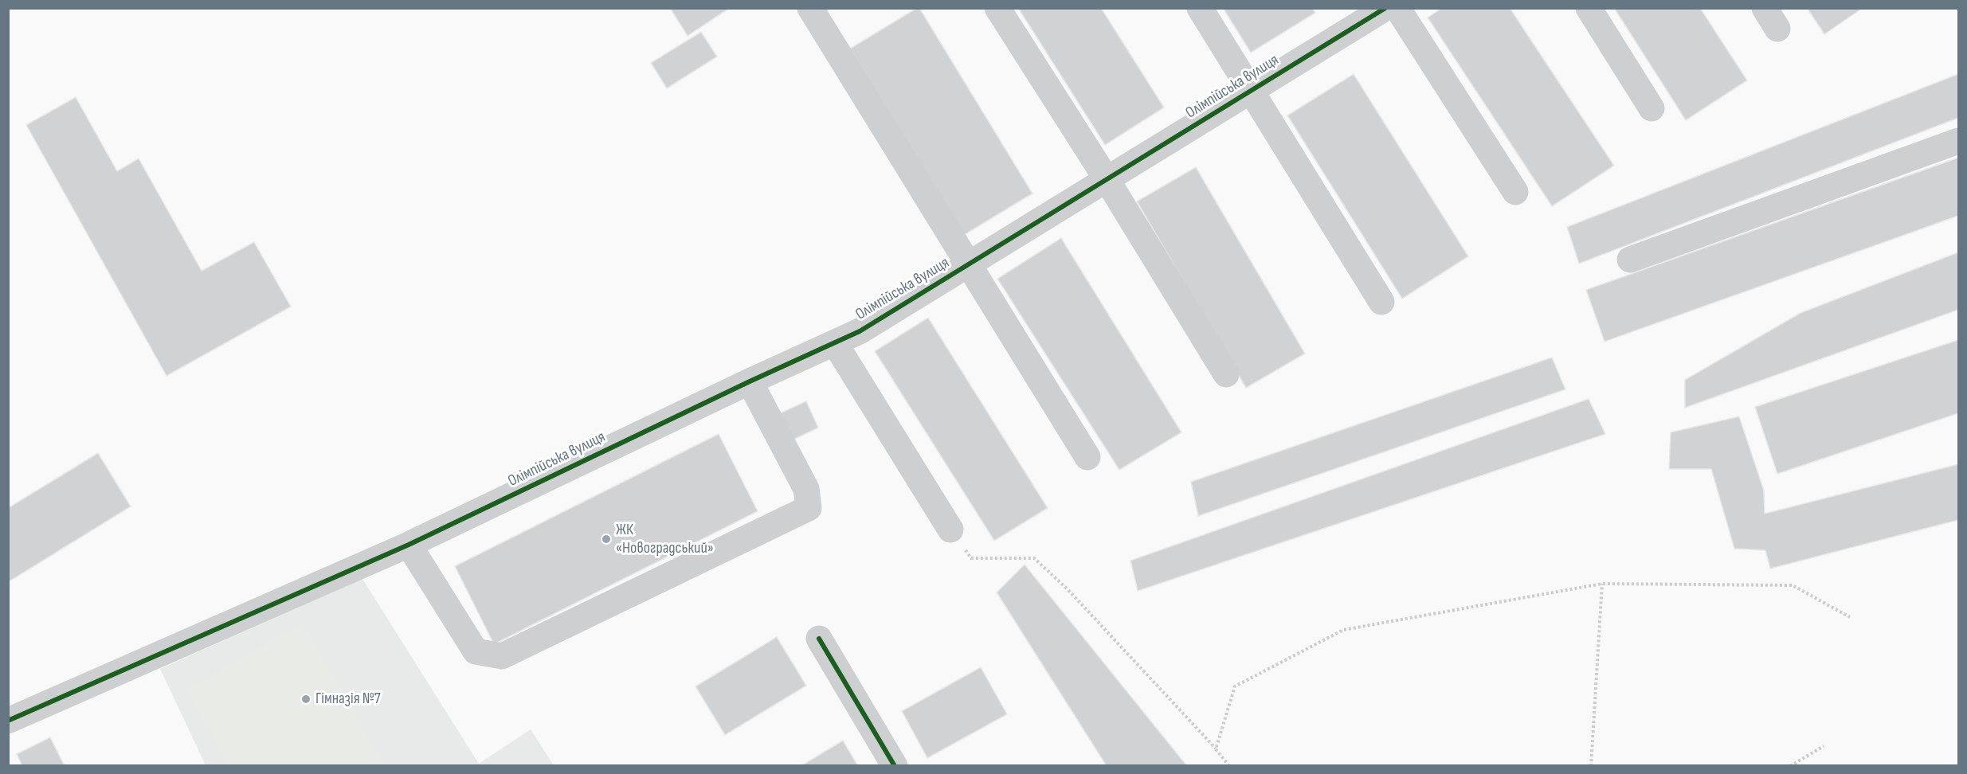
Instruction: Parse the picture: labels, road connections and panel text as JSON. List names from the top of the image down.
{
  "streets": {
    "street": ["Олімпійська вулиця"]
  },
  "places": ["ЖК «Новоградський»", "Гімназія №7"]
}
